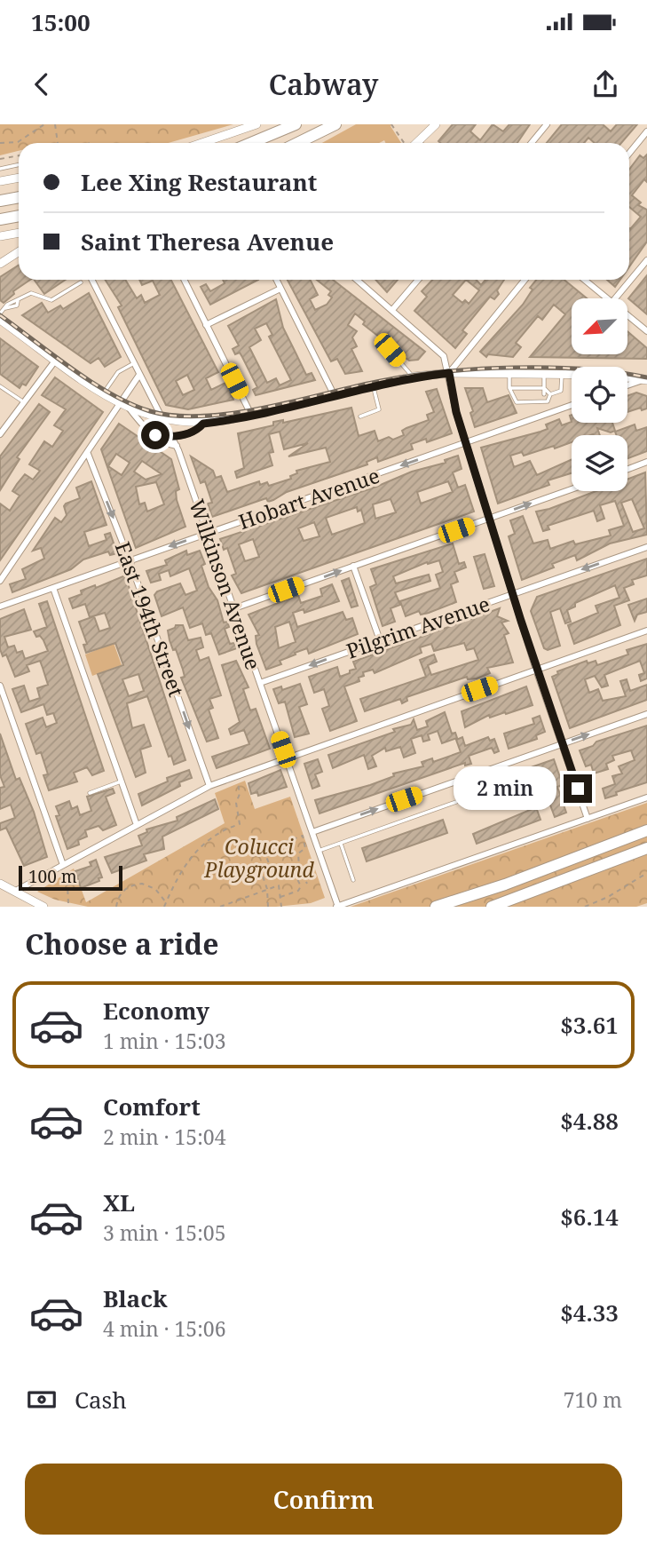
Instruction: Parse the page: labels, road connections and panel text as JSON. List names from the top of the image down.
{
  "streets": {
    "street": [
      "Hobart Avenue",
      "Wilkinson Avenue",
      "East 194th Street",
      "Pilgrim Avenue"
    ]
  },
  "crossings": [
    ["Hobart Avenue", "Wilkinson Avenue"],
    ["Hobart Avenue", "East 194th Street"],
    ["Wilkinson Avenue", "Pilgrim Avenue"]
  ],
  "one_way": ["Hobart Avenue", "East 194th Street", "Pilgrim Avenue"],
  "parks": ["Colucci Playground"],
  "scale_bar": "100 m",
  "north": "bottom left",
  "page": {
    "status": "15:00",
    "header": "Cabway",
    "banner": ["Lee Xing Restaurant", "Saint Theresa Avenue"],
    "bubble": "2 min",
    "scale": "100 m",
    "heading": "Choose a ride",
    "list": [
      {
        "name": "Economy",
        "note": "1 min · 15:03",
        "value": "$3.61"
      },
      {
        "name": "Comfort",
        "note": "2 min · 15:04",
        "value": "$4.88"
      },
      {
        "name": "XL",
        "note": "3 min · 15:05",
        "value": "$6.14"
      },
      {
        "name": "Black",
        "note": "4 min · 15:06",
        "value": "$4.33"
      }
    ],
    "pay": ["Cash", "710 m"],
    "buttons": "Confirm"
  }
}
